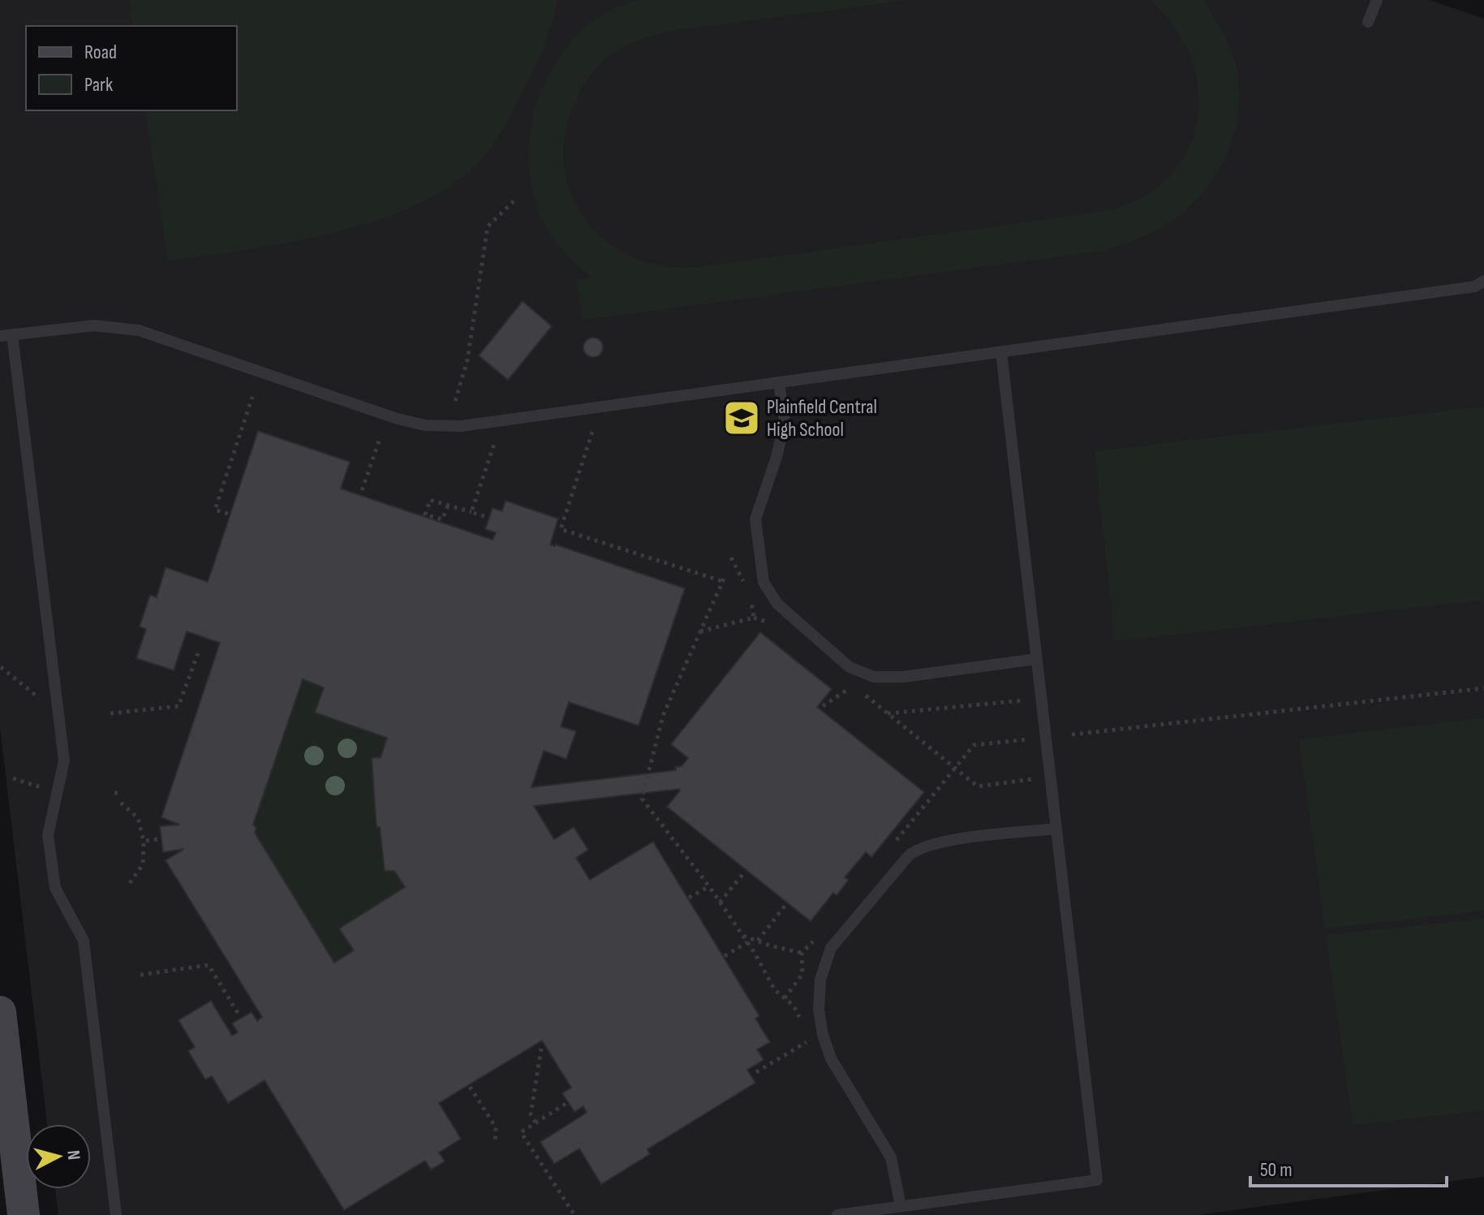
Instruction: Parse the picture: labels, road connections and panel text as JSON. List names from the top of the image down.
{
  "places": {
    "school or university": ["Plainfield Central High School"]
  },
  "legend": ["Road", "Park"],
  "scale_bar": "50 m",
  "north": "right"
}
